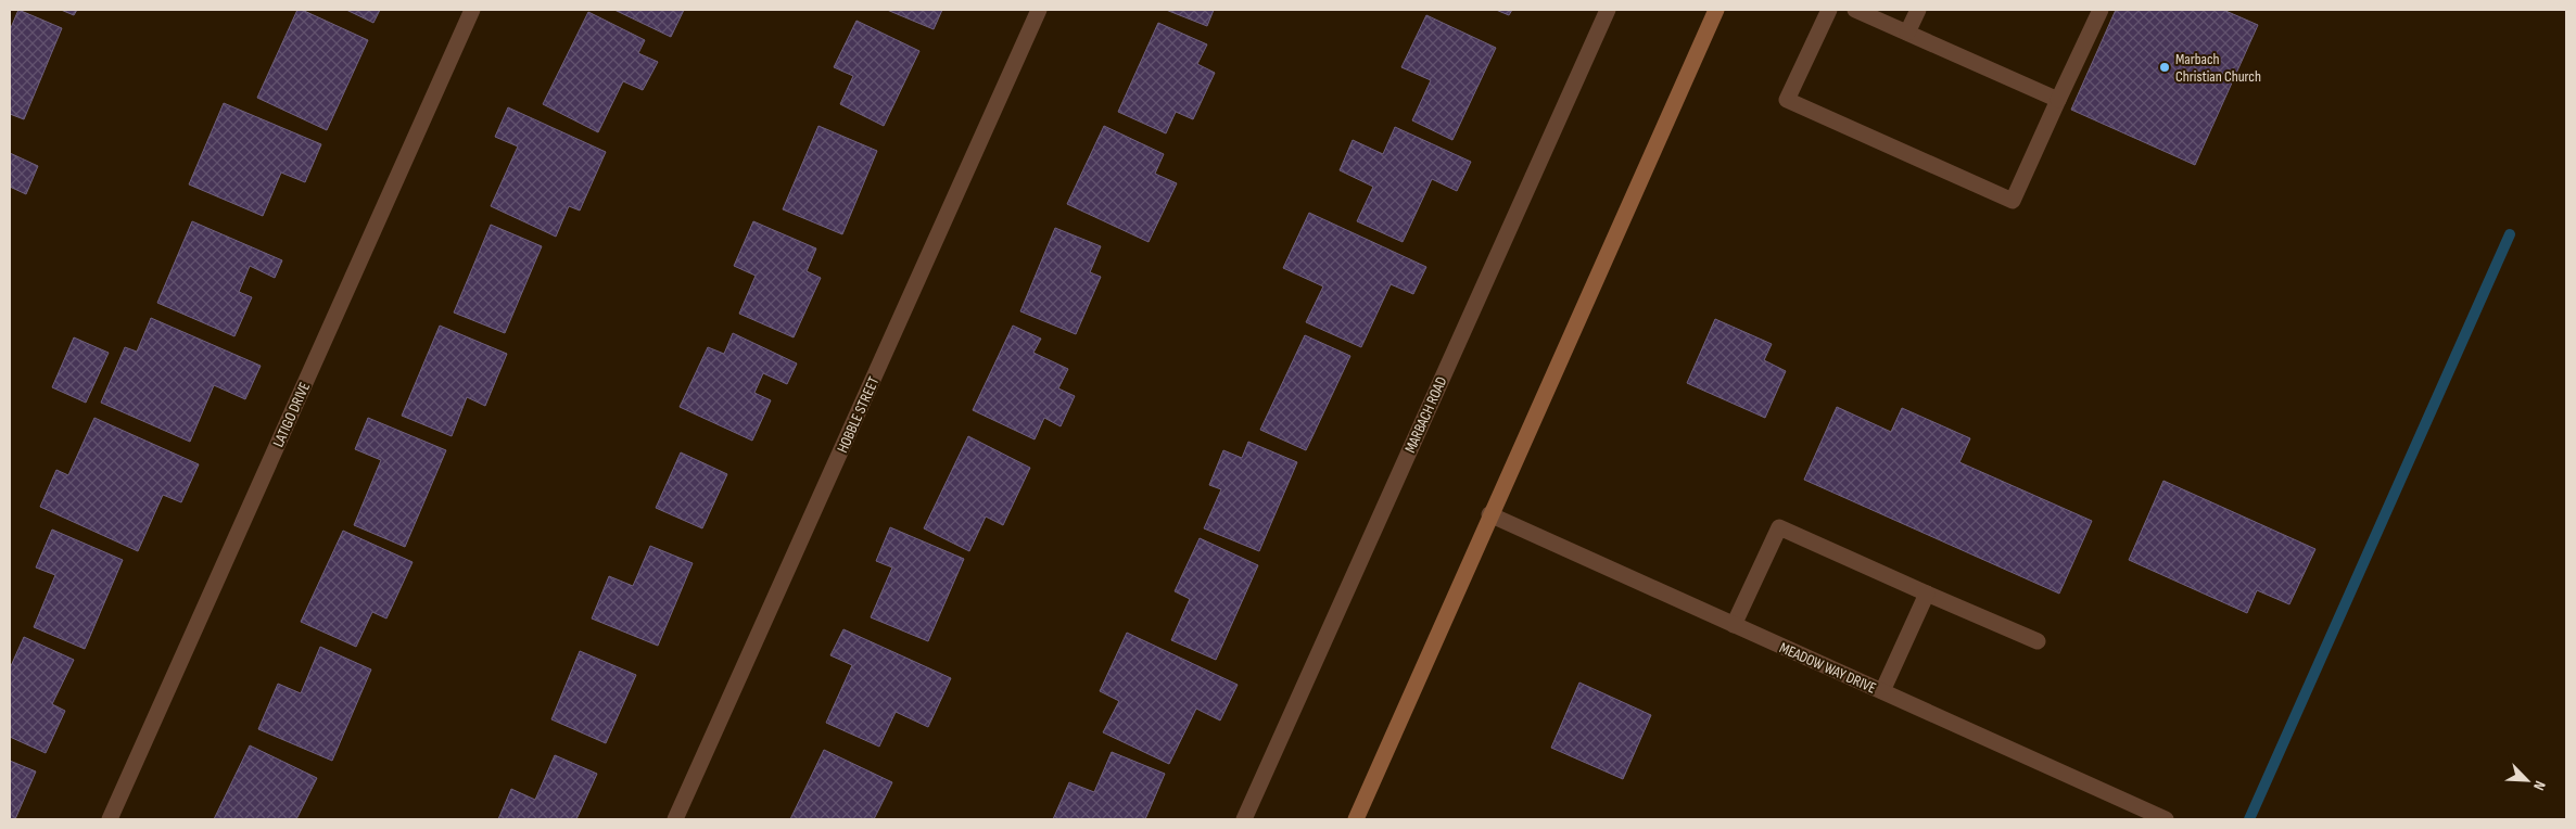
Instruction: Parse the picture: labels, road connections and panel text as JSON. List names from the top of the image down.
{
  "streets": {
    "street": [
      "LATIGO DRIVE",
      "HOBBLE STREET",
      "MARBACH ROAD",
      "MEADOW WAY DRIVE"
    ]
  },
  "places": ["Marbach Christian Church"],
  "north": "bottom right"
}
